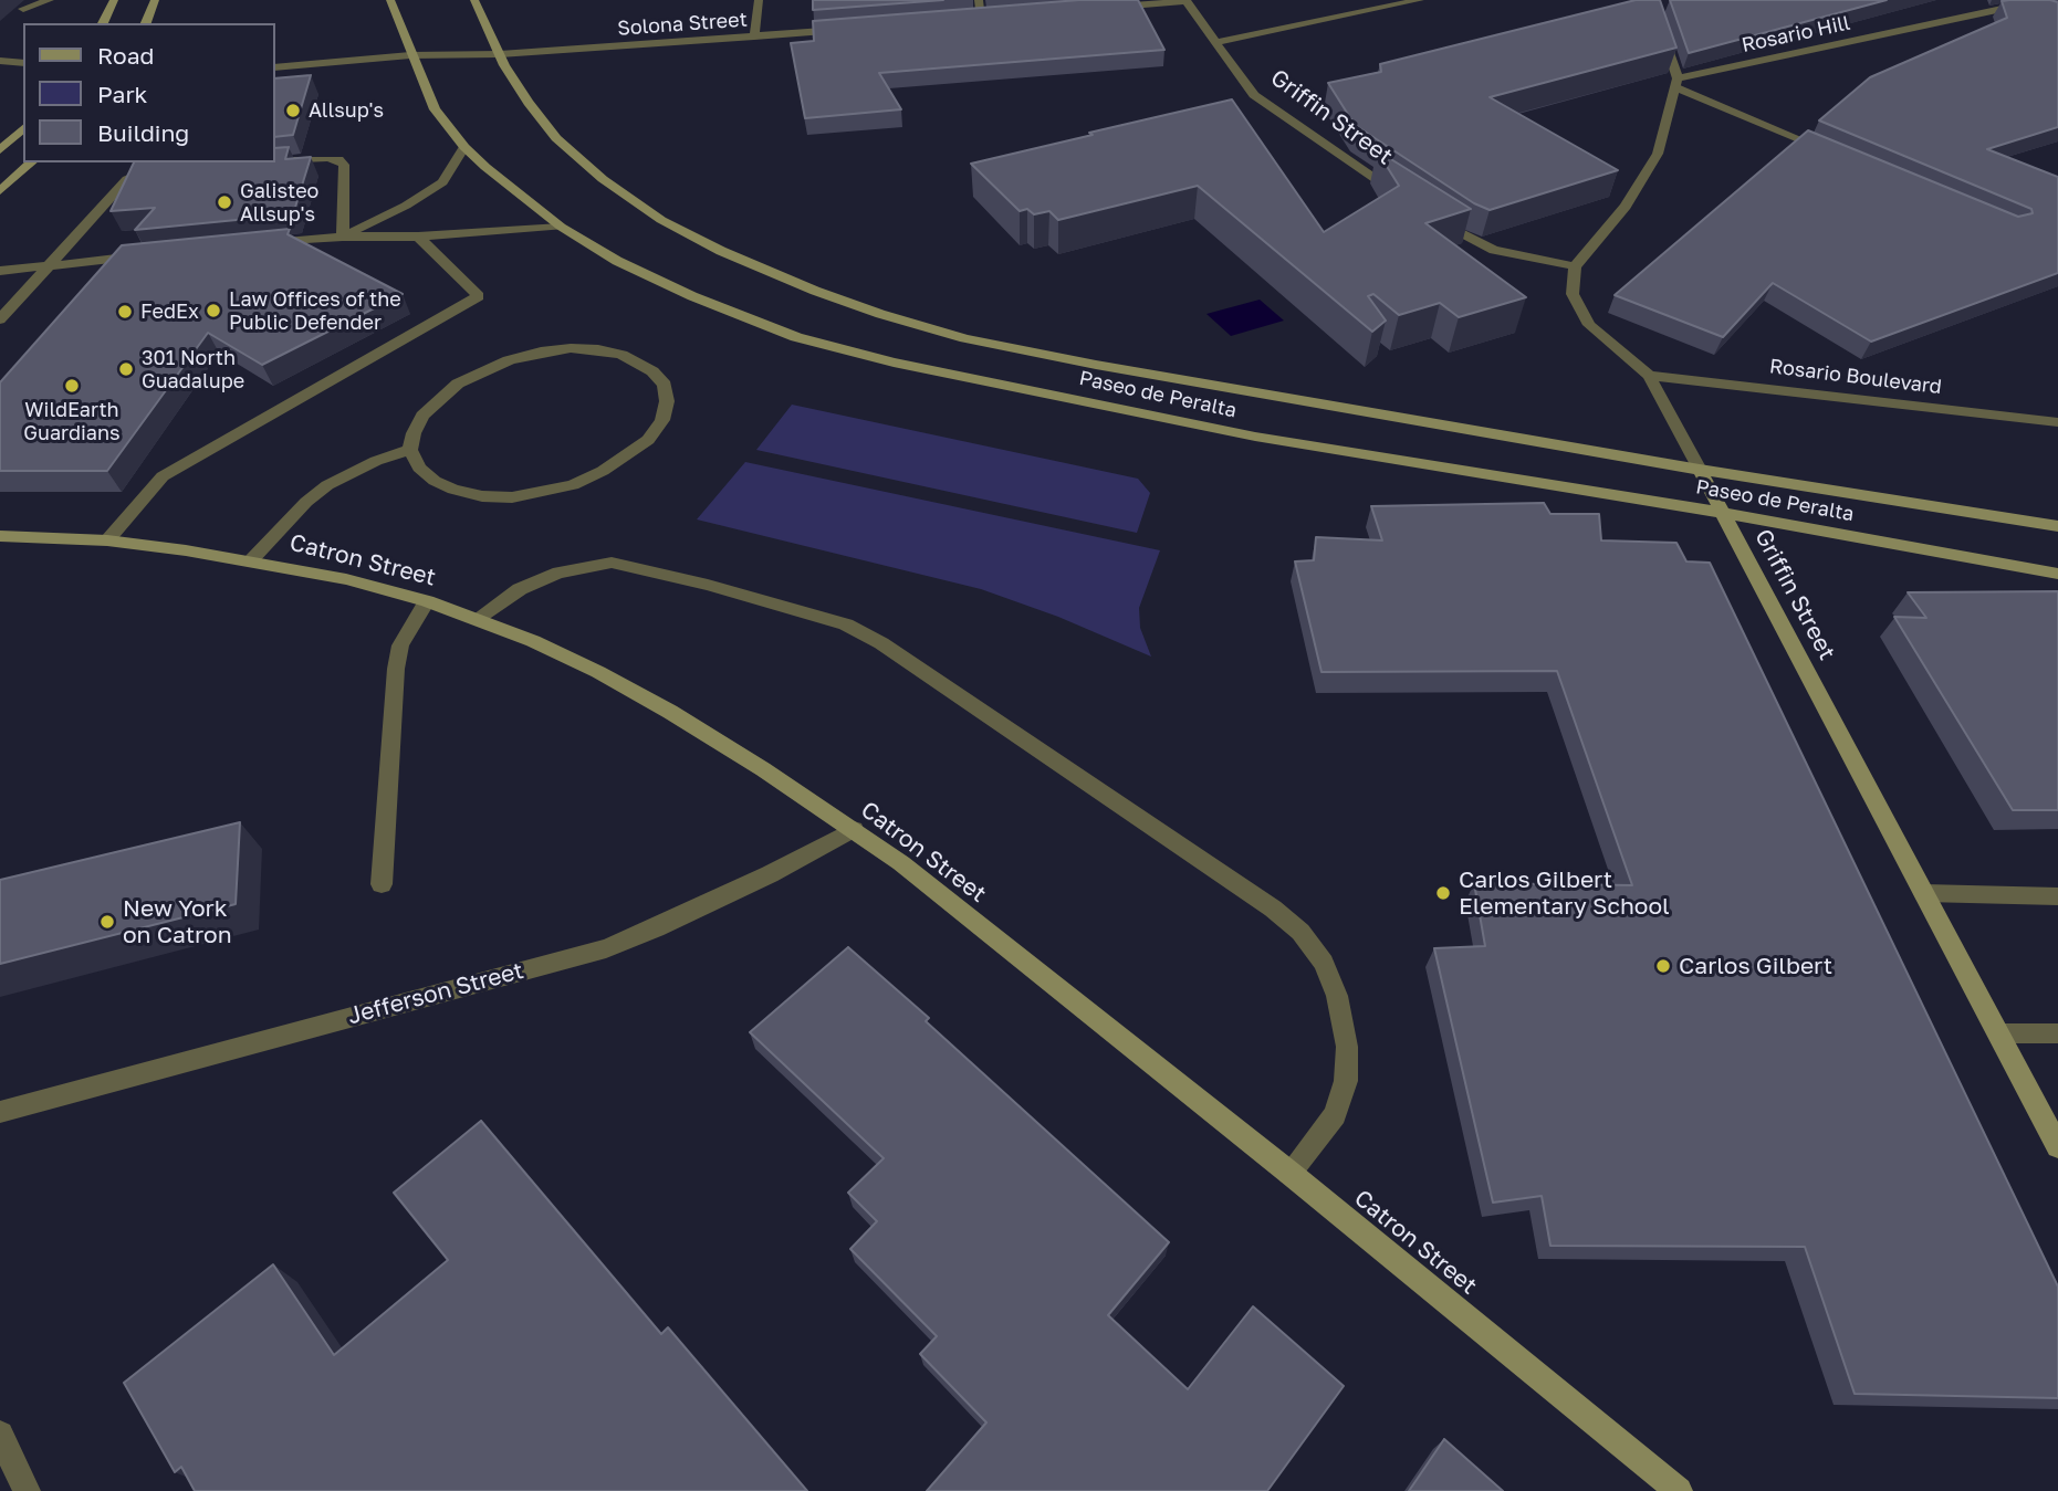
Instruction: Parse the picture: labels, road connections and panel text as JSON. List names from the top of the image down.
{
  "streets": {
    "main road": ["Griffin Street", "Paseo de Peralta", "Catron Street"],
    "street": [
      "Solona Street",
      "Rosario Hill",
      "Rosario Boulevard",
      "Jefferson Street"
    ]
  },
  "crossings": [
    ["Solona Street", "Paseo de Peralta"],
    ["Griffin Street", "Rosario Boulevard"],
    ["Griffin Street", "Paseo de Peralta"],
    ["Catron Street", "Jefferson Street"]
  ],
  "places": [
    "Allsup's",
    "Galisteo Allsup's",
    "Law Offices of the Public Defender",
    "FedEx",
    "301 North Guadalupe",
    "WildEarth Guardians",
    "Carlos Gilbert Elementary School",
    "New York on Catron",
    "Carlos Gilbert"
  ],
  "legend": ["Road", "Park", "Building"]
}
